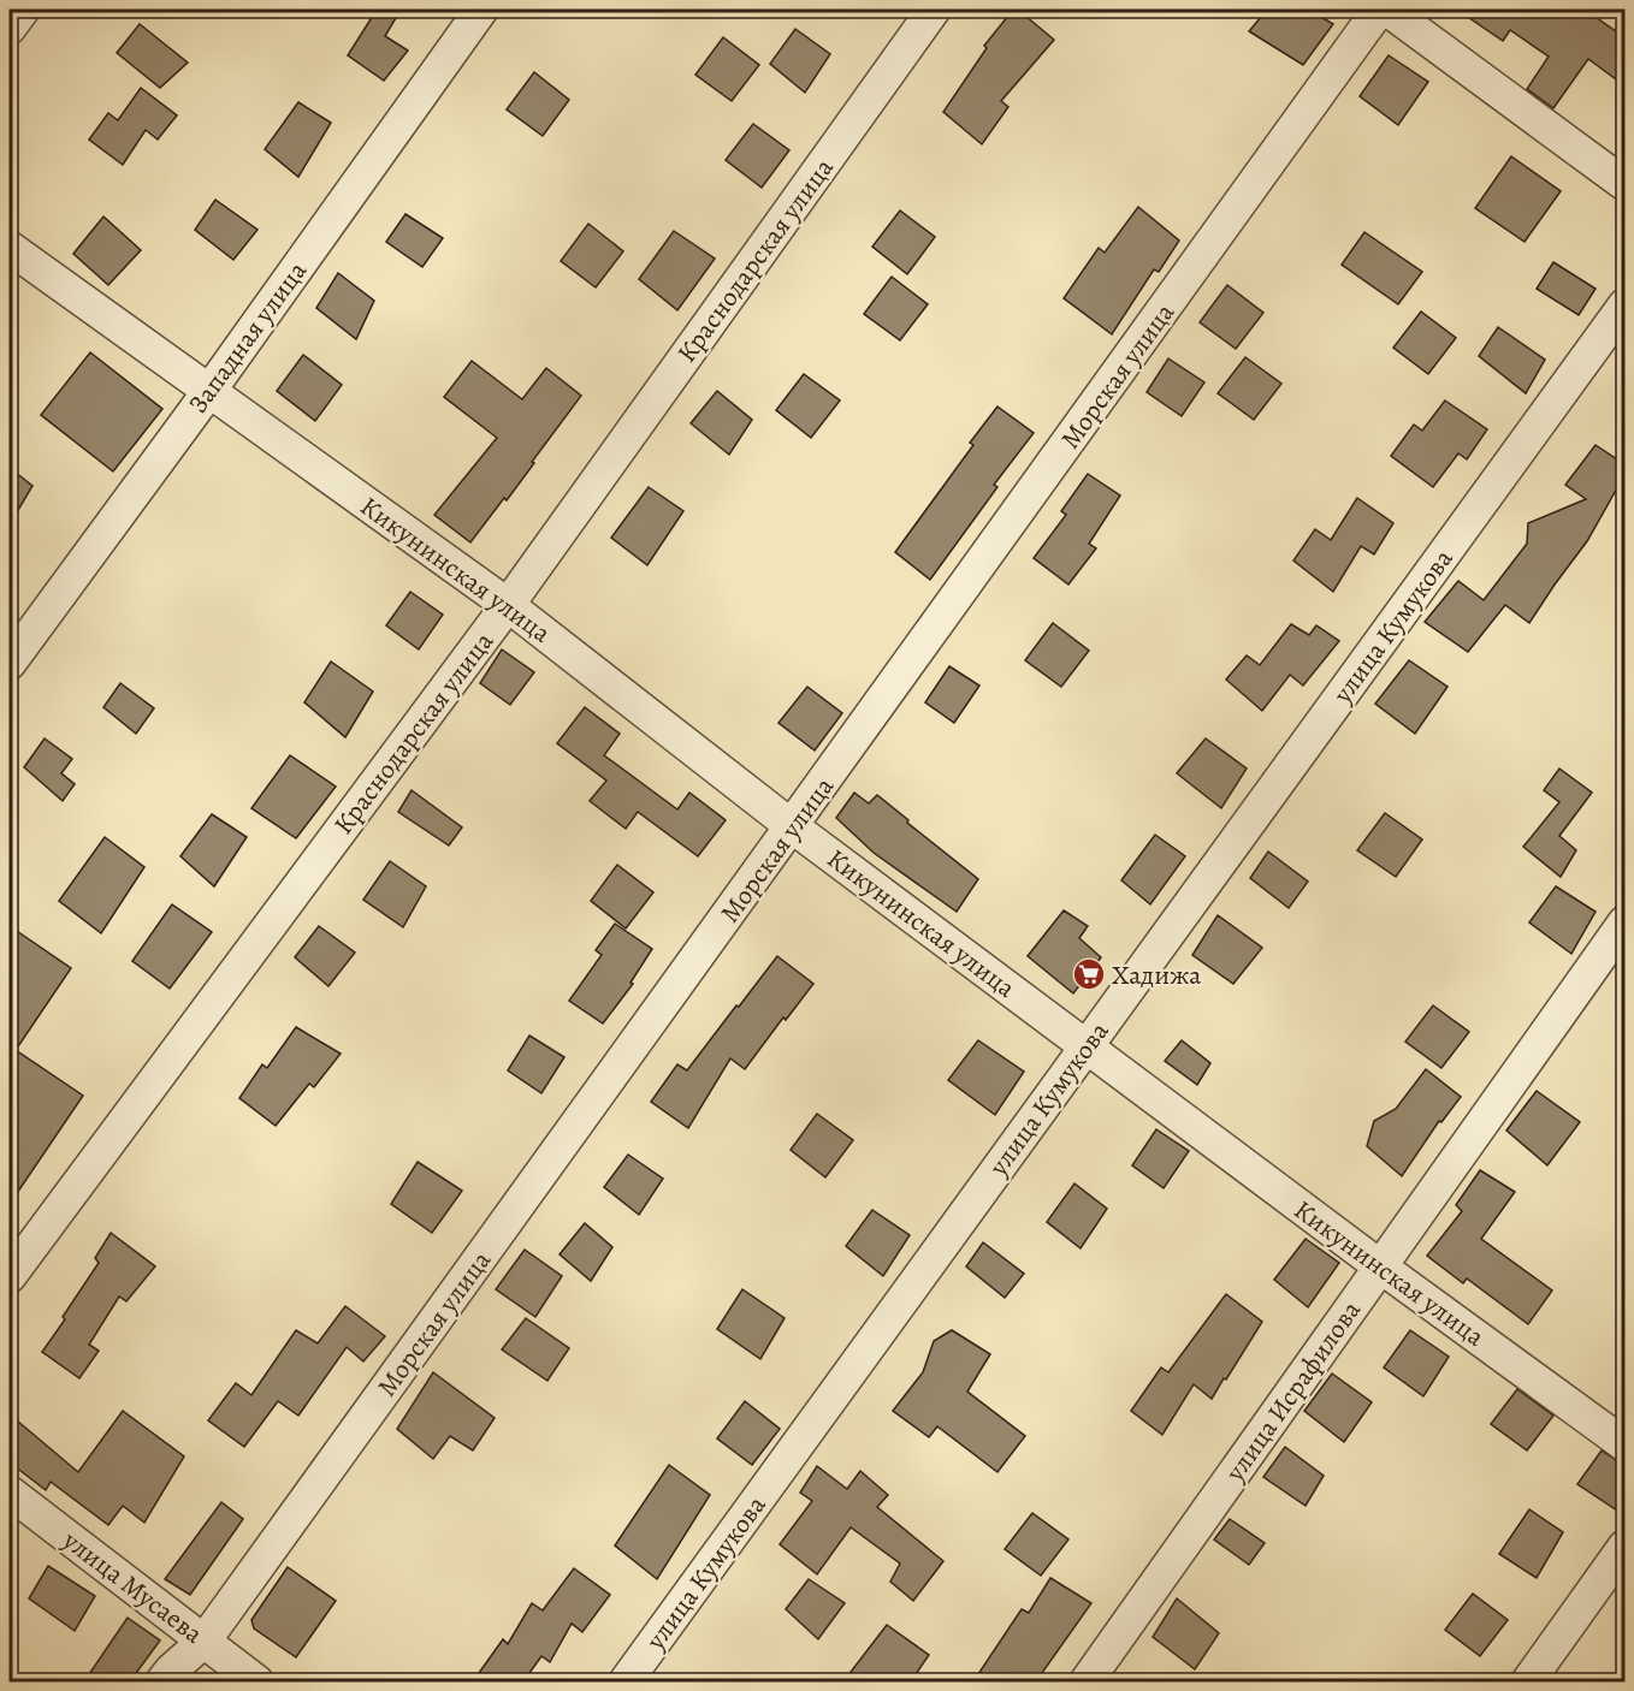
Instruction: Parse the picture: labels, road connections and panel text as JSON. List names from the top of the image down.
{
  "streets": {
    "street": [
      "Краснодарская улица",
      "Западная улица",
      "Морская улица",
      "Кикунинская улица",
      "улица Кумукова",
      "улица Исрафилова",
      "улица Мусаева"
    ]
  },
  "crossings": [
    ["Краснодарская улица", "Кикунинская улица"],
    ["Западная улица", "Кикунинская улица"],
    ["Морская улица", "Кикунинская улица"],
    ["Морская улица", "улица Мусаева"],
    ["Кикунинская улица", "улица Кумукова"],
    ["Кикунинская улица", "улица Исрафилова"]
  ],
  "places": {
    "supermarket": ["Хадижа"]
  }
}
